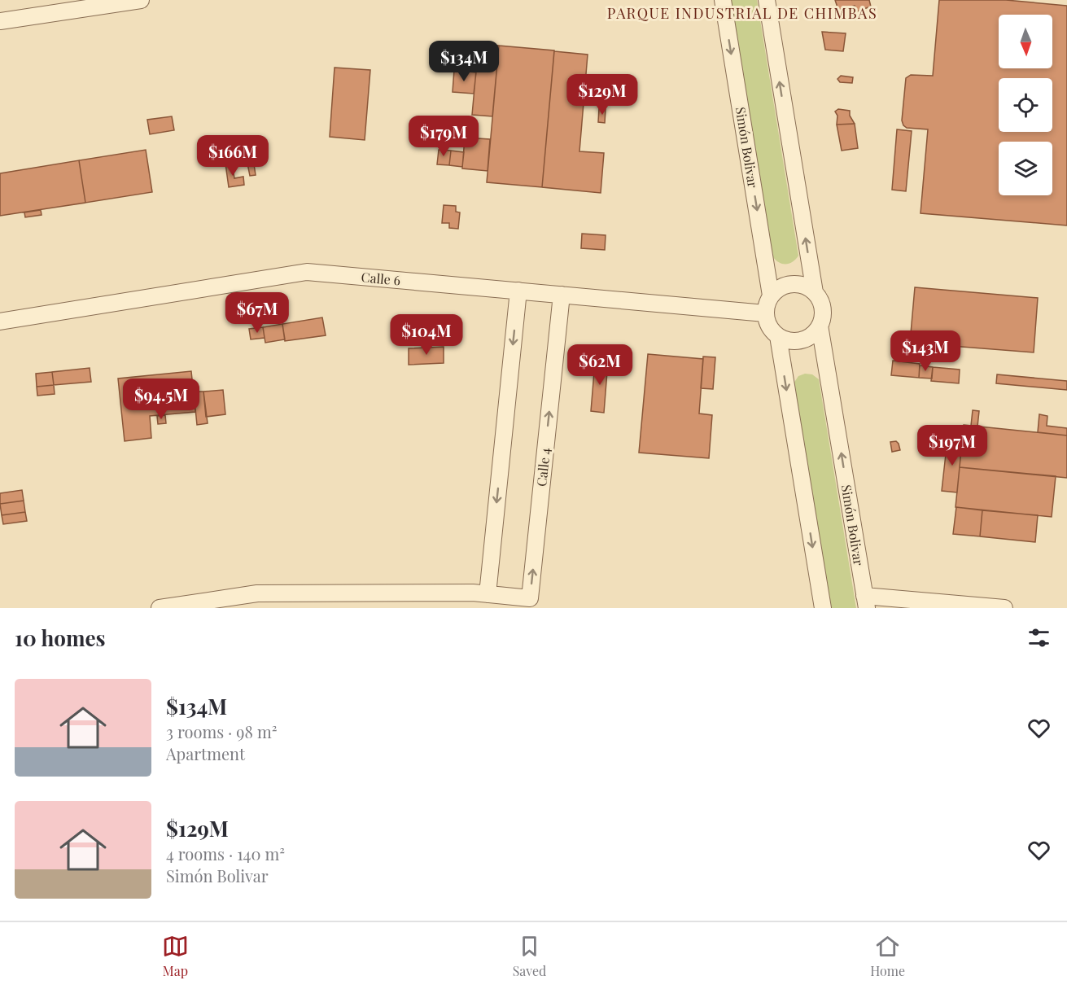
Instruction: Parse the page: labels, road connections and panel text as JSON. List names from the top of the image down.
{
  "streets": {
    "street": ["Simón Bolivar", "Calle 6", "Calle 4"]
  },
  "crossings": [
    ["Simón Bolivar", "Calle 6"],
    ["Calle 6", "Calle 4"]
  ],
  "districts": ["PARQUE INDUSTRIAL DE CHIMBAS"],
  "north": "bottom",
  "page": {
    "price": [
      "$134M",
      "$129M",
      "$179M",
      "$166M",
      "$67M",
      "$104M",
      "$143M",
      "$62M",
      "$94.5M",
      "$197M"
    ],
    "heading": "10 homes",
    "list": [
      {
        "name": "$134M",
        "note": "3 rooms · 98 m² · Apartment"
      },
      {
        "name": "$129M",
        "note": "4 rooms · 140 m² · Simón Bolivar"
      }
    ],
    "tabs": ["Map", "Saved", "Home"]
  }
}
